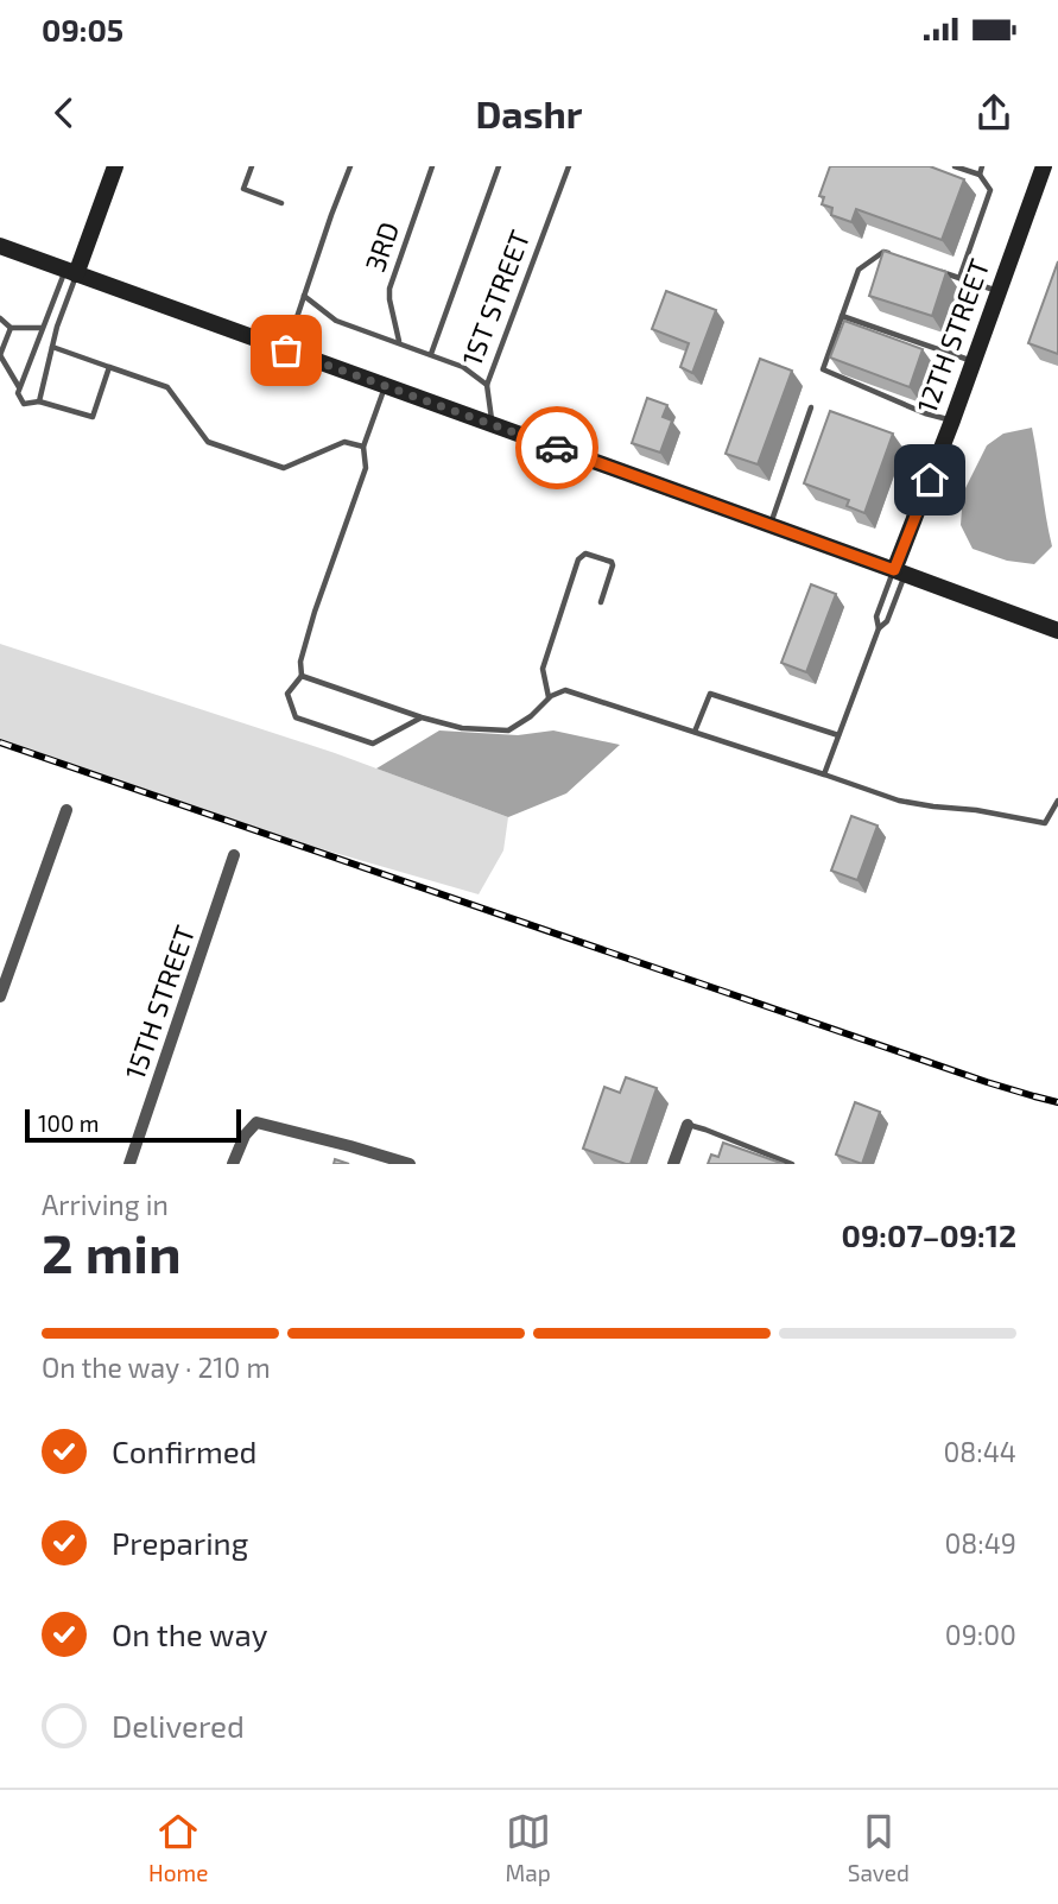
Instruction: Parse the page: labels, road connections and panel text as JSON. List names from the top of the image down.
{
  "streets": {
    "street": ["12TH STREET", "15TH STREET"],
    "lane": ["3RD", "1ST STREET"]
  },
  "crossings": [
    ["3RD", "1ST STREET"]
  ],
  "scale_bar": "100 m",
  "page": {
    "status": "09:05",
    "header": "Dashr",
    "scale": "100 m",
    "heading": ["2 min", "Arriving in", "09:07–09:12"],
    "bar": "On the way · 210 m",
    "list": [
      ["Confirmed", "08:44"],
      ["Preparing", "08:49"],
      ["On the way", "09:00"],
      "Delivered"
    ],
    "tabs": ["Home", "Map", "Saved"]
  }
}
